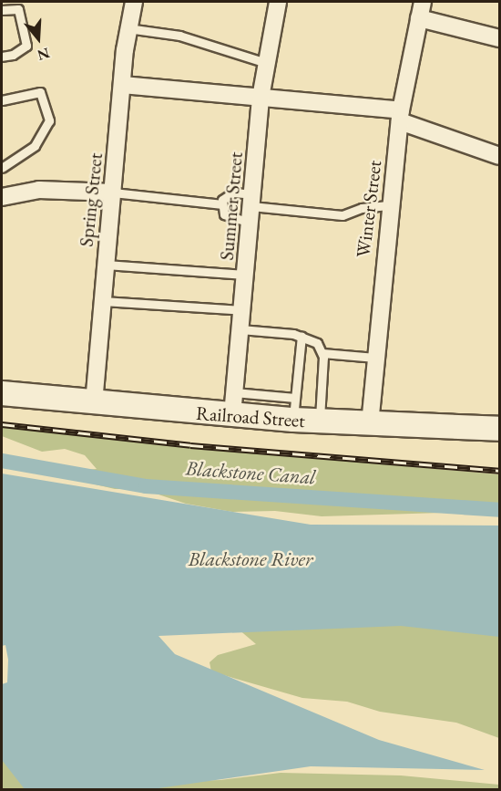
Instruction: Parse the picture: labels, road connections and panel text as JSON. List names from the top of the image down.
{
  "streets": {
    "street": [
      "Spring Street",
      "Summer Street",
      "Winter Street",
      "Railroad Street"
    ]
  },
  "crossings": [
    ["Spring Street", "Railroad Street"],
    ["Summer Street", "Railroad Street"],
    ["Winter Street", "Railroad Street"]
  ],
  "water": ["Blackstone Canal", "Blackstone River"],
  "north": "bottom"
}
